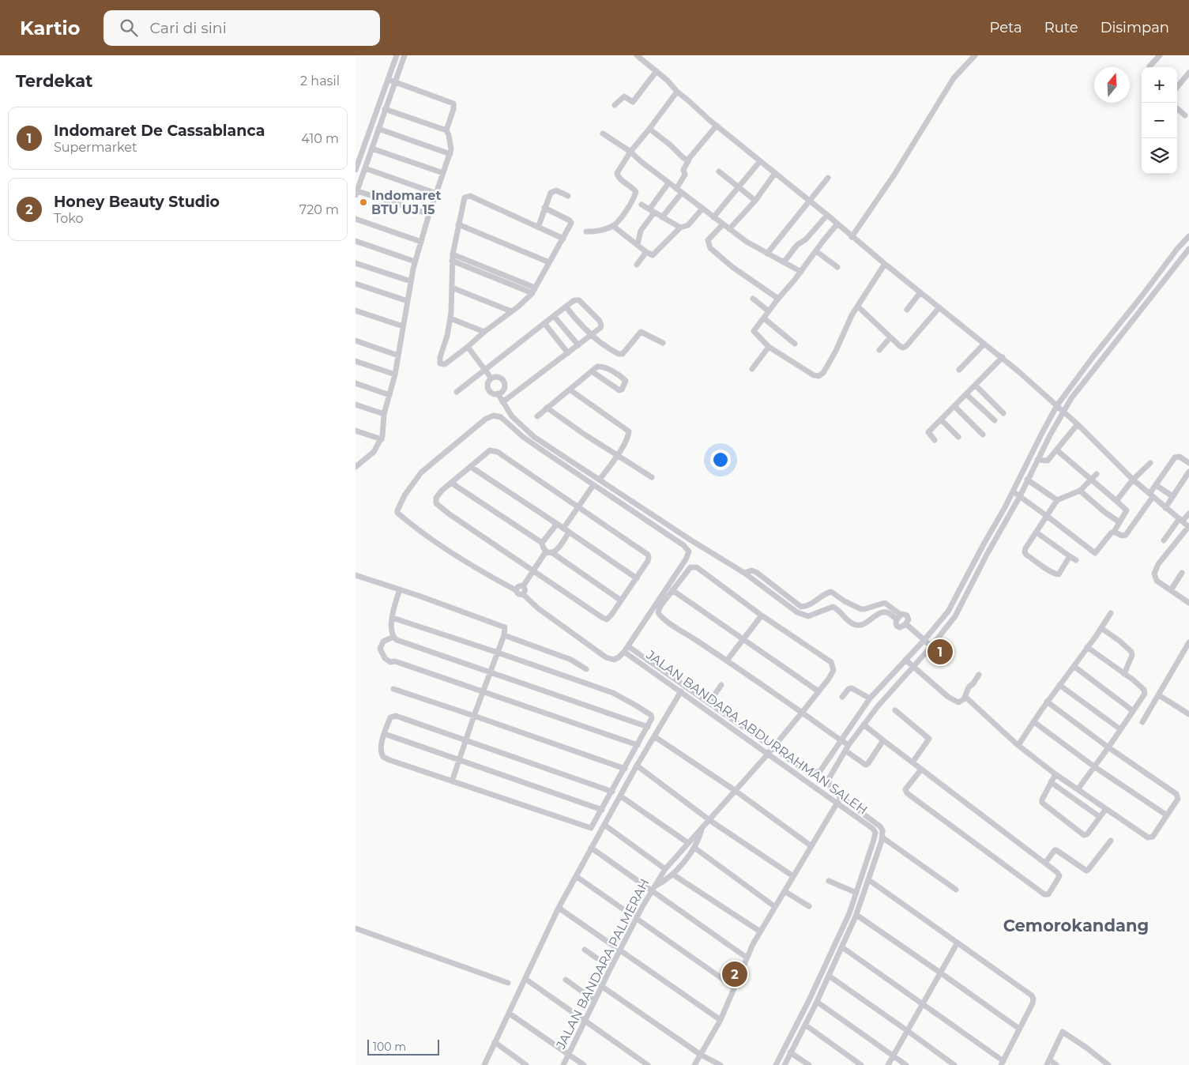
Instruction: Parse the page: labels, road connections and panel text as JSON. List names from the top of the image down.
{
  "streets": {
    "street": ["JALAN BANDARA ABDURRAHMAN SALEH", "JALAN BANDARA PALMERAH"]
  },
  "crossings": [
    ["JALAN BANDARA ABDURRAHMAN SALEH", "JALAN BANDARA PALMERAH"]
  ],
  "districts": ["Cemorokandang"],
  "places": ["Indomaret BTU UJ 15"],
  "scale_bar": "100 m",
  "north": "top",
  "page": {
    "header": "Kartio",
    "search": "Cari di sini",
    "nav": ["Peta", "Rute", "Disimpan"],
    "heading": ["Terdekat", "2 hasil"],
    "map_buttons": ["+", "−"],
    "list": [
      {
        "mark": "1",
        "name": "Indomaret De Cassablanca",
        "note": "Supermarket",
        "value": "410 m"
      },
      {
        "mark": "2",
        "name": "Honey Beauty Studio",
        "note": "Toko",
        "value": "720 m"
      }
    ],
    "pins": ["1", "2"],
    "scale": "100 m"
  }
}
